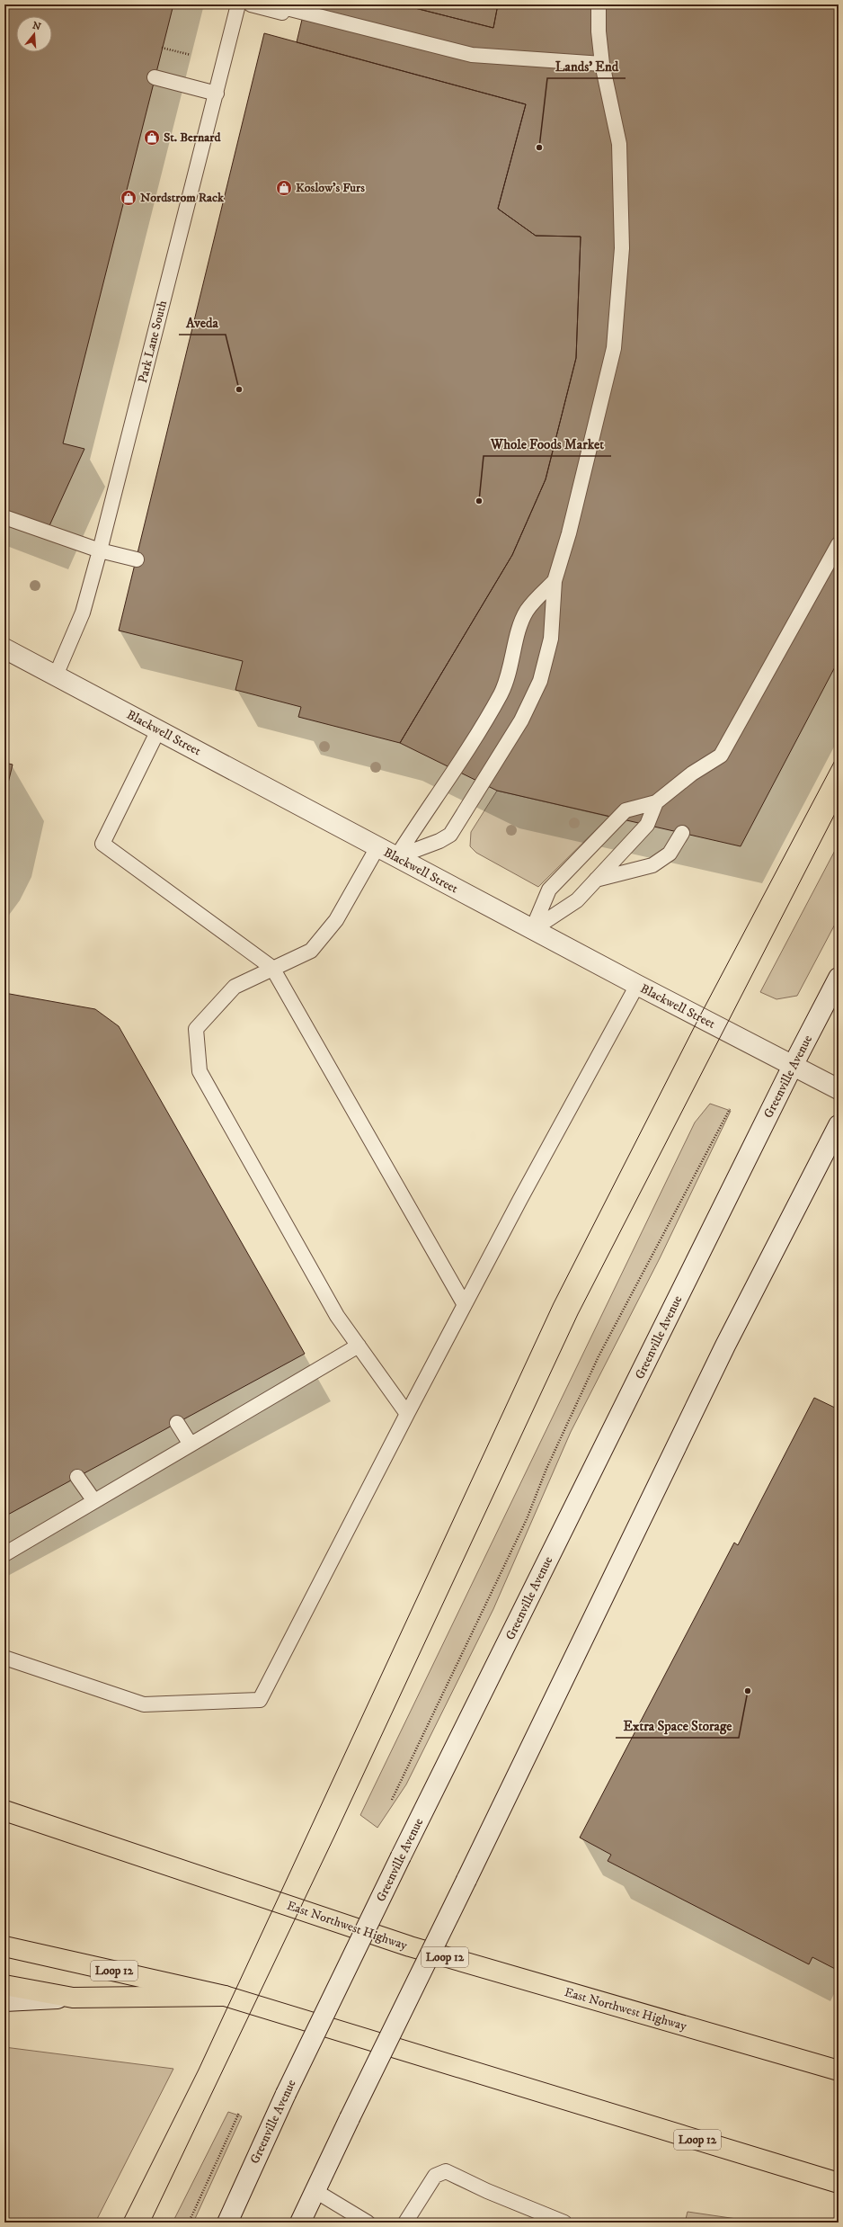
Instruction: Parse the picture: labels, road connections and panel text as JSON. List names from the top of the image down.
{
  "streets": {
    "main road": [
      "Blackwell Street",
      "Greenville Avenue",
      "East Northwest Highway",
      "Loop 12"
    ],
    "lane": ["Park Lane South"]
  },
  "crossings": [
    ["Park Lane South", "Blackwell Street"],
    ["Blackwell Street", "Greenville Avenue"]
  ],
  "places": {
    "shop": ["St. Bernard", "Koslow's Furs", "Nordstrom Rack"],
    "other": [
      "Lands' End",
      "Aveda",
      "Whole Foods Market",
      "Extra Space Storage"
    ]
  },
  "north": "top"
}
